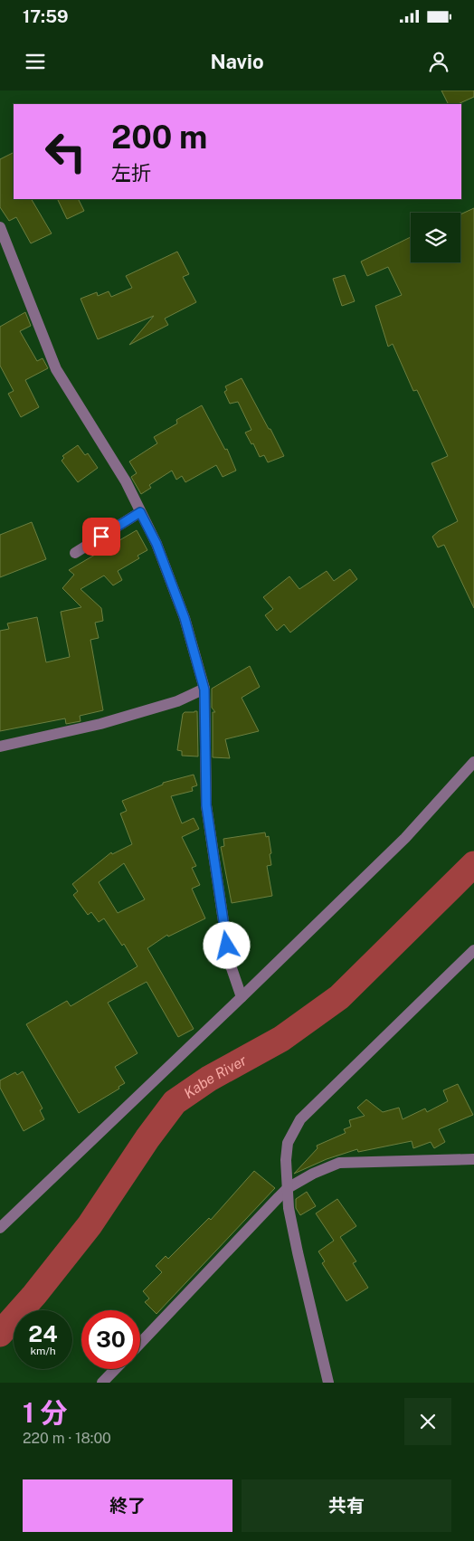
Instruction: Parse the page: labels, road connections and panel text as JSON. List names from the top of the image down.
{
  "water": ["Kabe River"],
  "page": {
    "status": "17:59",
    "header": "Navio",
    "turn": ["200 m", "左折"],
    "speed": "24 km/h",
    "limit": "30",
    "heading": ["1 分", "220 m · 18:00"],
    "buttons": ["終了", "共有"]
  }
}
